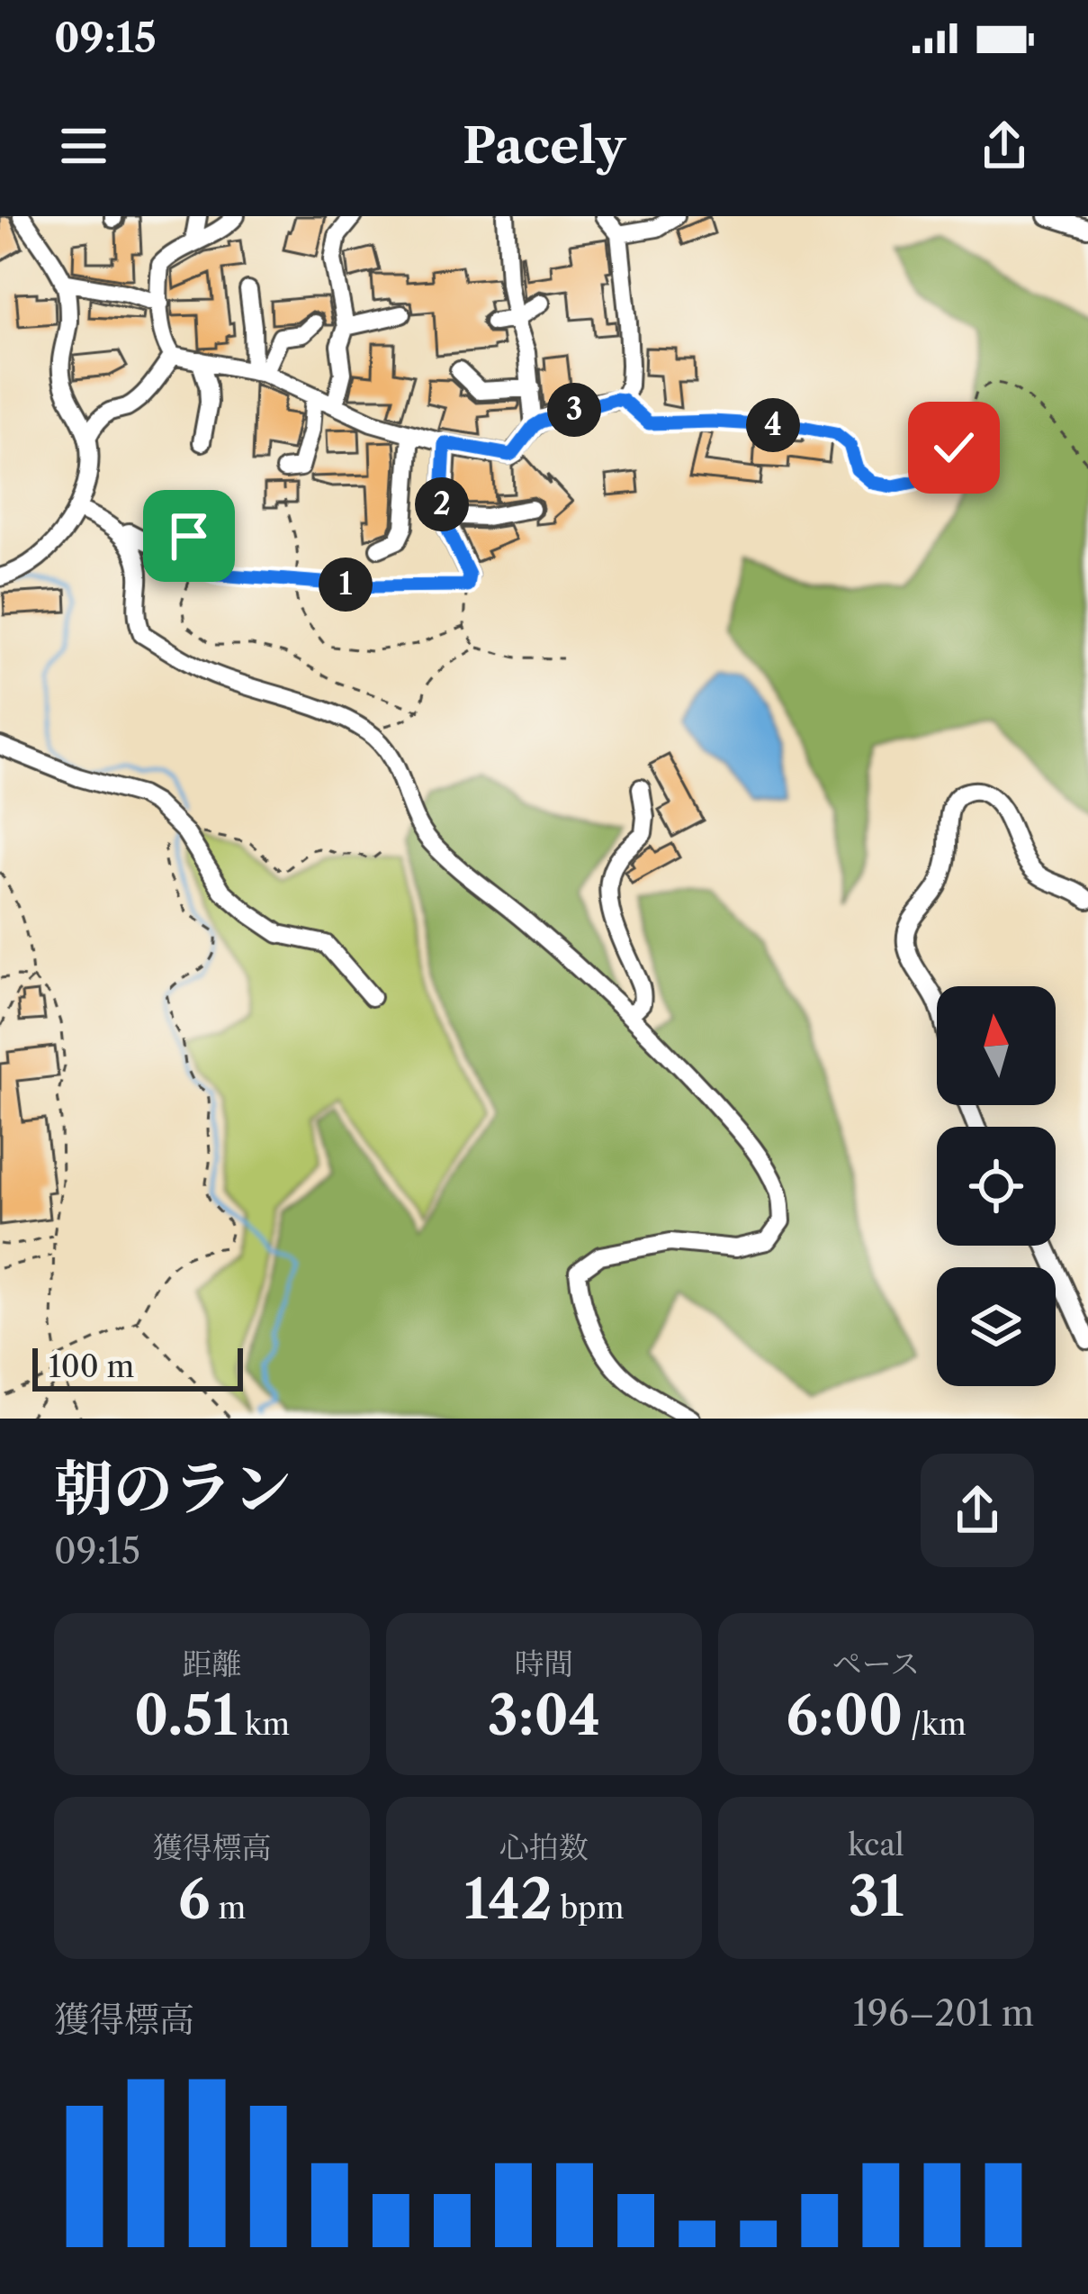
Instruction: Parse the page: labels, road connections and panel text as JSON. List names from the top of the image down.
{
  "scale_bar": "100 m",
  "north": "top",
  "page": {
    "status": "09:15",
    "header": "Pacely",
    "pins": [
      "3",
      "4",
      "2",
      "1"
    ],
    "scale": "100 m",
    "heading": ["朝のラン", "09:15"],
    "stats": [
      ["距離", "0.51 km"],
      ["時間", "3:04"],
      ["ペース", "6:00 /km"],
      ["獲得標高", "6 m"],
      ["心拍数", "142 bpm"],
      ["kcal", "31"]
    ],
    "chart": ["獲得標高", "196–201 m"]
  }
}
